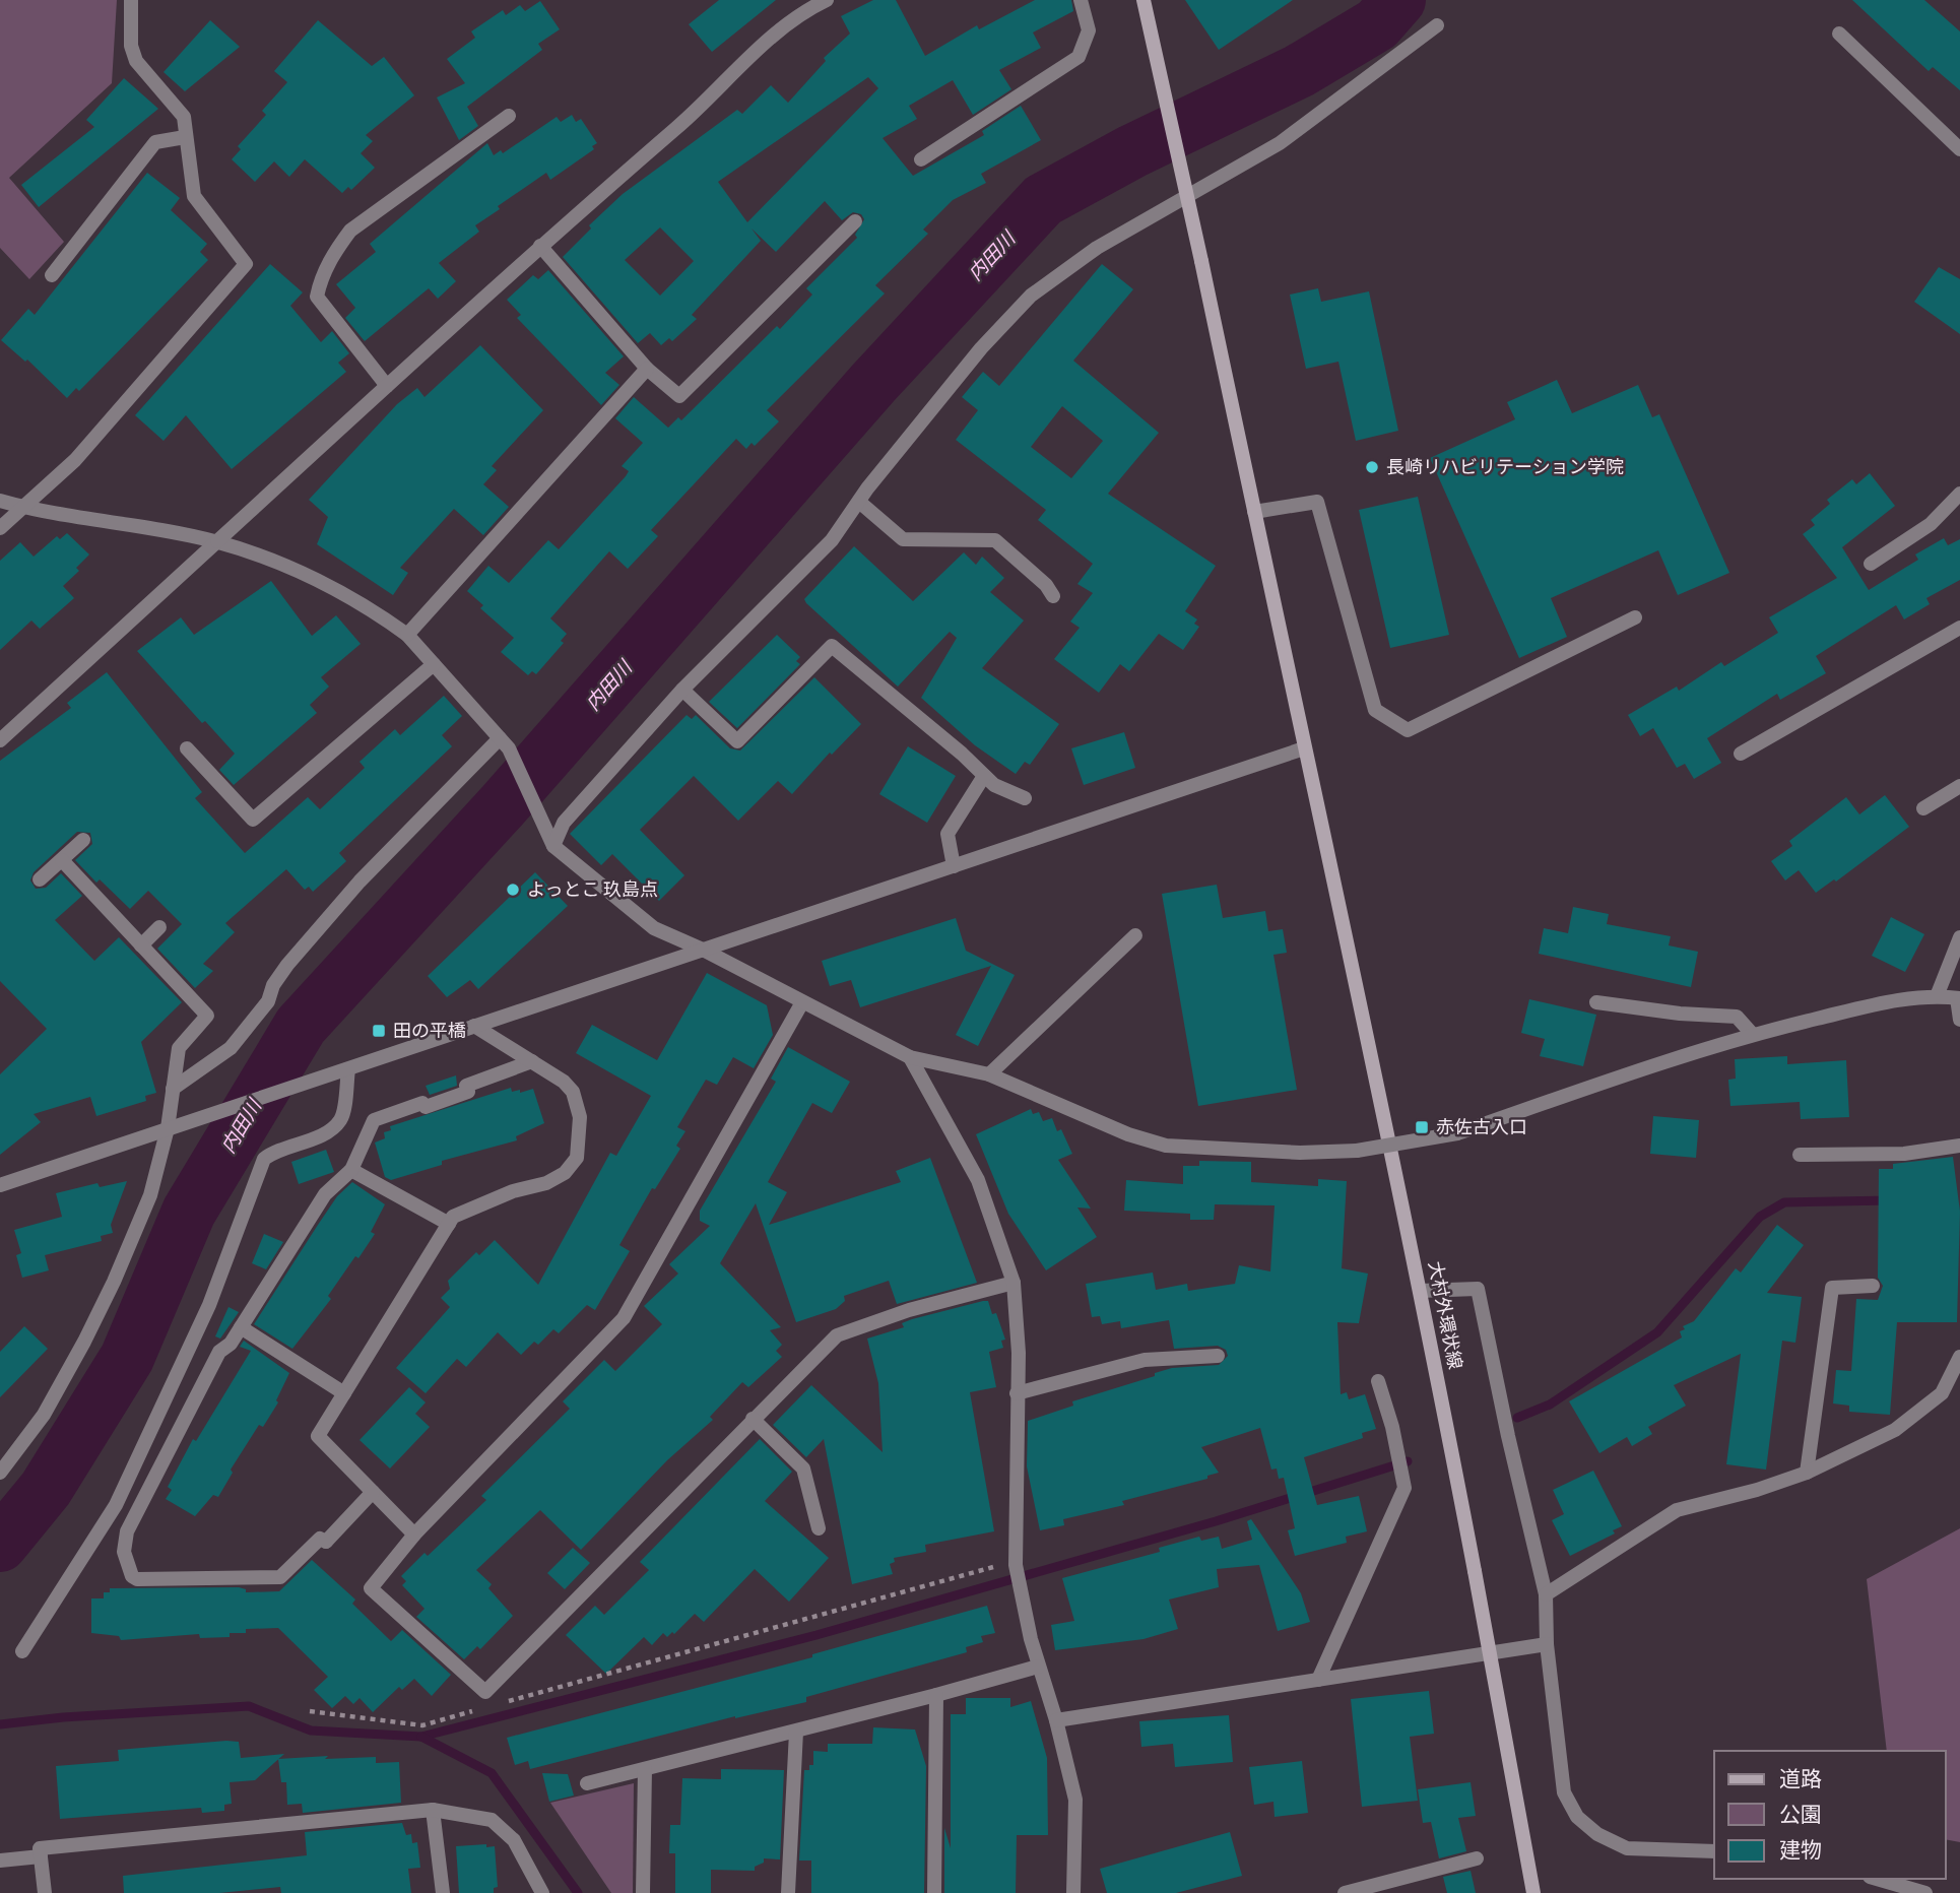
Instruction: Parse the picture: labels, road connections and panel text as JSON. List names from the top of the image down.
{
  "streets": {
    "main road": ["大村外環状線"]
  },
  "water": ["内田川"],
  "places": {
    "other": ["長崎リハビリテーション学院", "よっとこ 玖島点"],
    "transit": ["田の平橋", "赤佐古入口"]
  },
  "legend": ["道路", "公園", "建物"]
}
